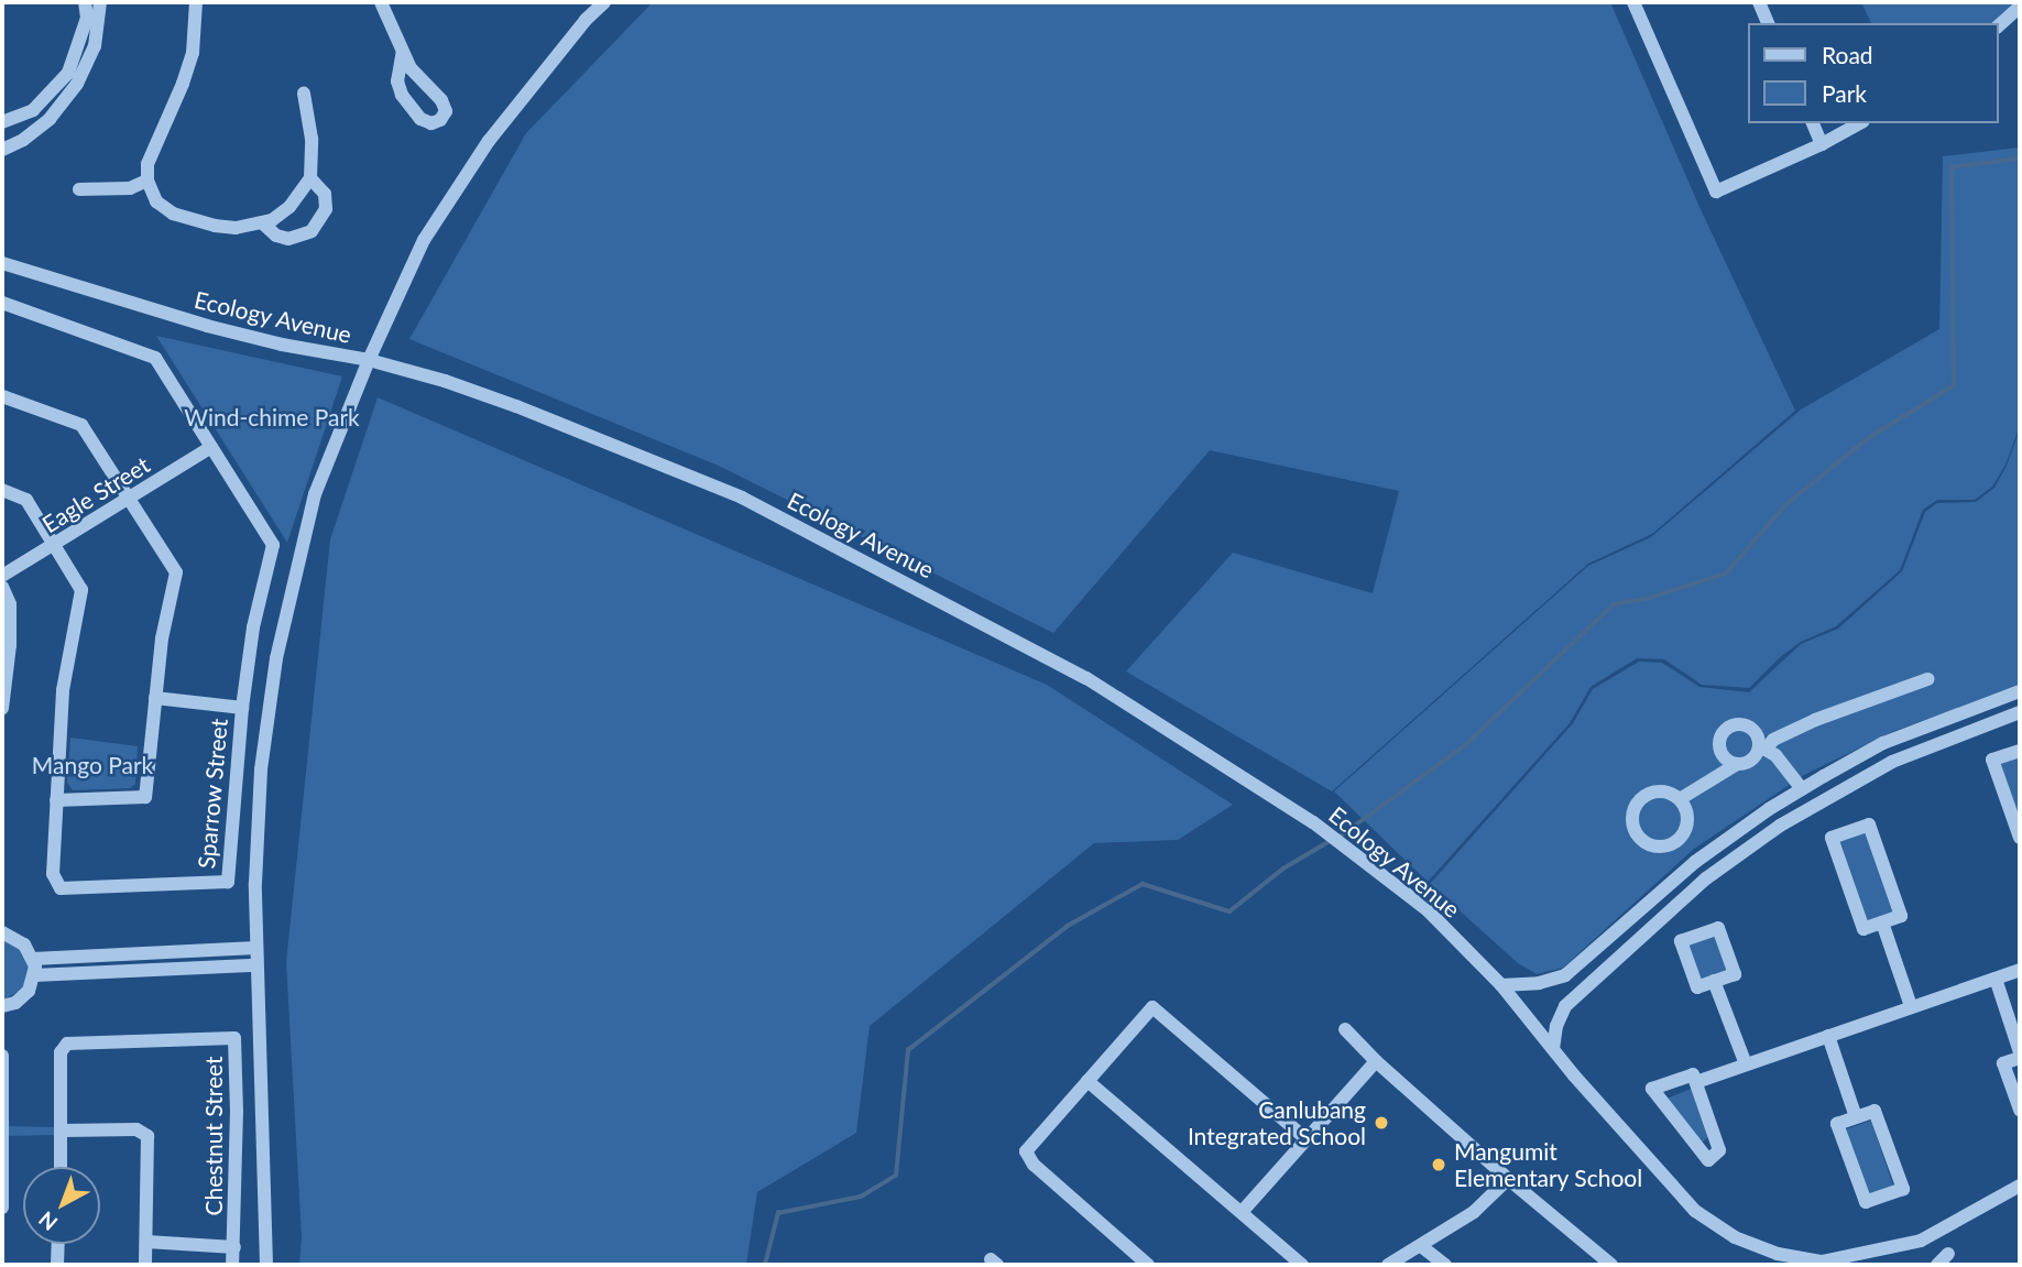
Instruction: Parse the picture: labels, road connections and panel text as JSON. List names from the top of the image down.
{
  "streets": {
    "street": [
      "Ecology Avenue",
      "Eagle Street",
      "Sparrow Street",
      "Chestnut Street"
    ]
  },
  "crossings": [
    ["Eagle Street", "Sparrow Street"]
  ],
  "parks": ["Wind-chime Park", "Mango Park"],
  "places": ["Canlubang Integrated School", "Mangumit Elementary School"],
  "legend": ["Road", "Park"],
  "north": "bottom left"
}
